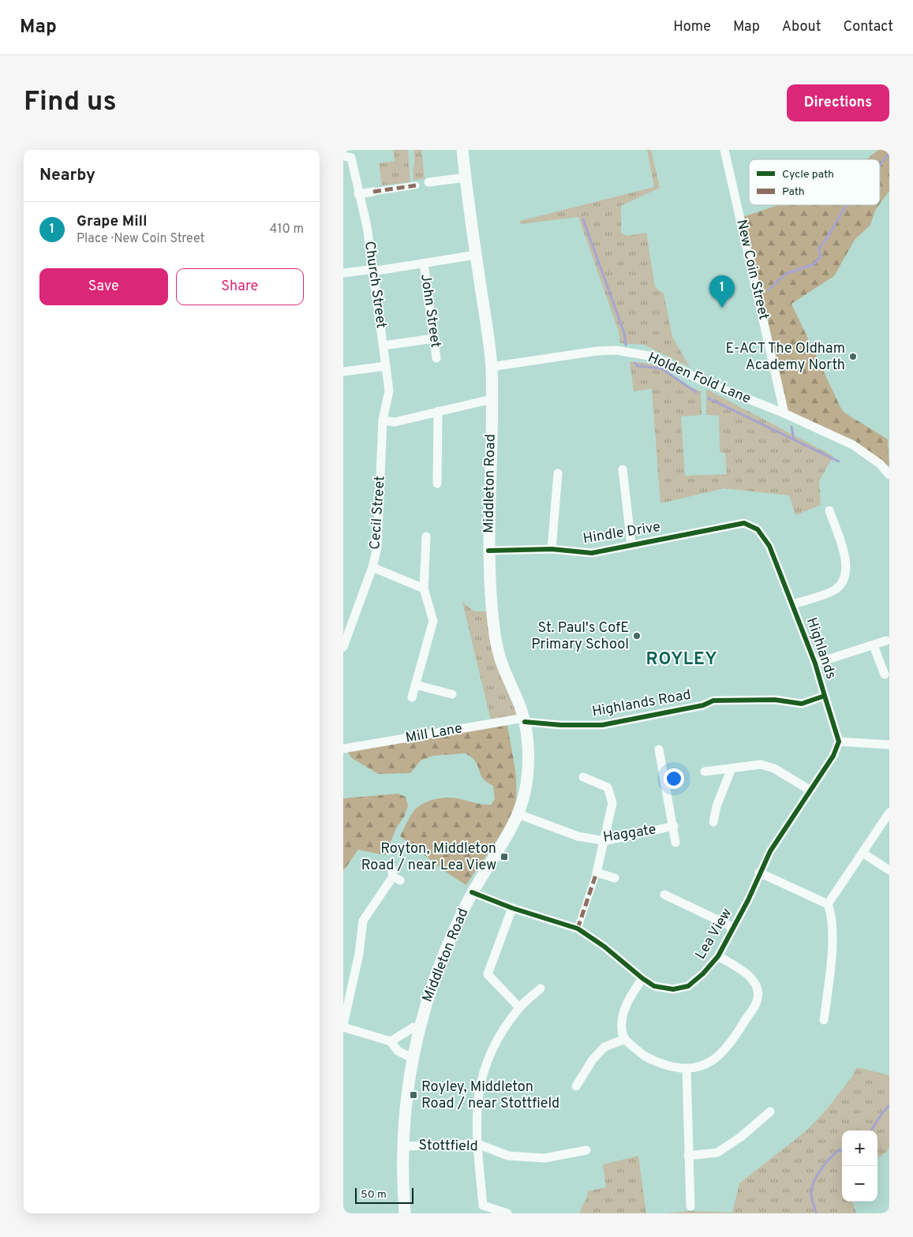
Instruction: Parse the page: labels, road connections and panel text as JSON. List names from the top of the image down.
{
  "streets": {
    "main road": ["Middleton Road"],
    "street": [
      "New Coin Street",
      "Church Street",
      "John Street",
      "Holden Fold Lane",
      "Cecil Street",
      "Hindle Drive",
      "Highlands",
      "Highlands Road",
      "Mill Lane",
      "Haggate",
      "Lea View",
      "Stottfield"
    ]
  },
  "crossings": [
    ["New Coin Street", "Holden Fold Lane"],
    ["Church Street", "Cecil Street"],
    ["Holden Fold Lane", "Middleton Road"],
    ["Middleton Road", "Hindle Drive"],
    ["Middleton Road", "Highlands Road"],
    ["Middleton Road", "Mill Lane"],
    ["Middleton Road", "Haggate"],
    ["Middleton Road", "Lea View"],
    ["Middleton Road", "Stottfield"],
    ["Hindle Drive", "Highlands"],
    ["Highlands", "Highlands Road"],
    ["Highlands Road", "Mill Lane"]
  ],
  "districts": ["ROYLEY"],
  "places": {
    "other": ["E-ACT The Oldham Academy North", "St. Paul's CofE Primary School"],
    "transit": ["Royton, Middleton Road / near Lea View", "Royley, Middleton Road / near Stottfield"]
  },
  "legend": ["Cycle path", "Path"],
  "scale_bar": "50 m",
  "page": {
    "header": "Map",
    "nav": [
      "Home",
      "Map",
      "About",
      "Contact"
    ],
    "buttons": [
      "Directions",
      ["Save", "Share"]
    ],
    "title": "Find us",
    "heading": "Nearby",
    "list": [
      {
        "mark": "1",
        "name": "Grape Mill",
        "note": "Place · New Coin Street",
        "value": "410 m"
      }
    ],
    "pins": "1",
    "map_buttons": ["+", "−"],
    "scale": "50 m"
  }
}
